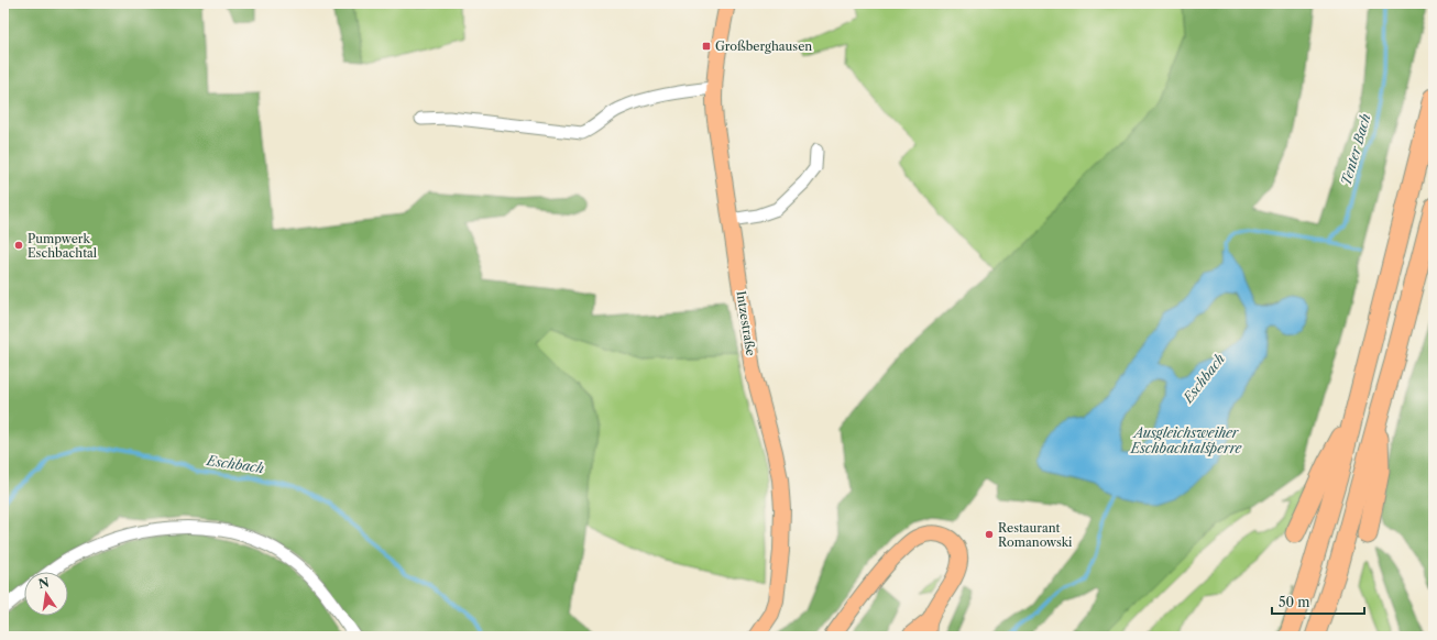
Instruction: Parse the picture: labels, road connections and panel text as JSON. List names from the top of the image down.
{
  "streets": {
    "main road": ["Intzestraße"]
  },
  "water": ["Tenter Bach", "Eschbach", "Ausgleichsweiher Eschbachtalsperre"],
  "places": {
    "transit": ["Großberghausen"],
    "other": ["Pumpwerk Eschbachtal", "Restaurant Romanowski"]
  },
  "scale_bar": "50 m",
  "north": "top"
}
